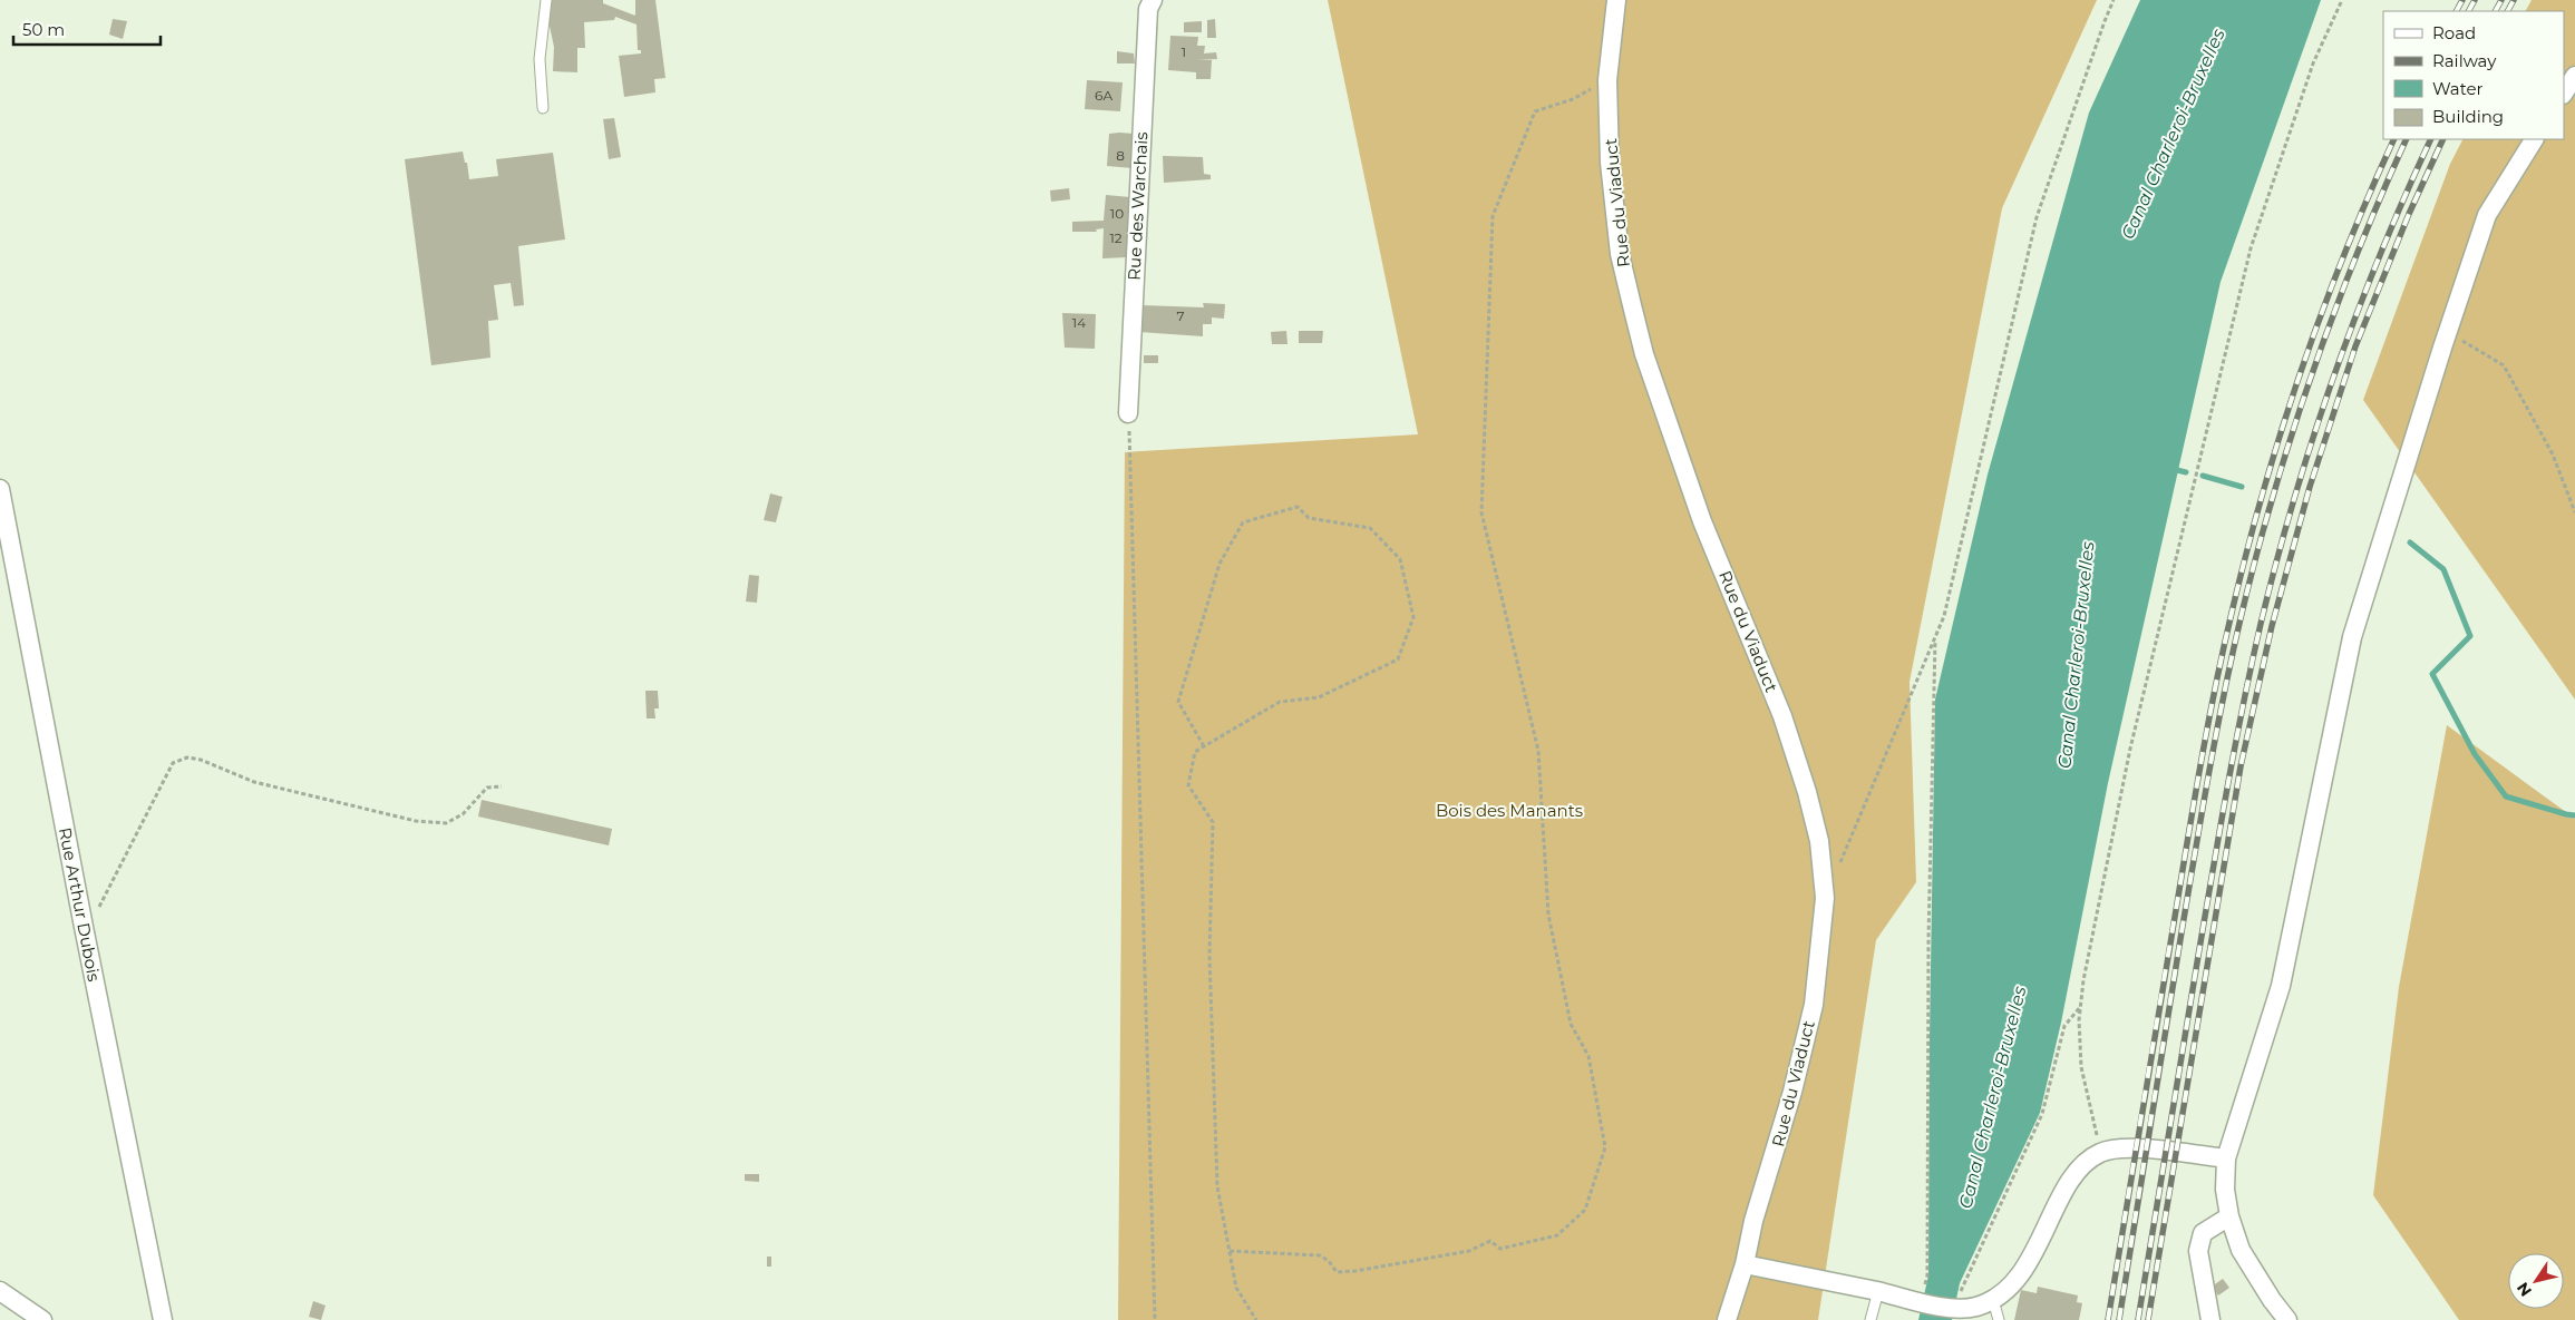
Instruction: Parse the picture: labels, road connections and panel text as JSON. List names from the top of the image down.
{
  "streets": {
    "street": ["Rue du Viaduct", "Rue des Warchais", "Rue Arthur Dubois"]
  },
  "water": ["Canal Charleroi-Bruxelles"],
  "parks": ["Bois des Manants"],
  "house_numbers": [
    "1",
    "6A",
    "8",
    "10",
    "12",
    "7",
    "14"
  ],
  "legend": [
    "Road",
    "Railway",
    "Water",
    "Building"
  ],
  "scale_bar": "50 m",
  "north": "bottom left"
}
